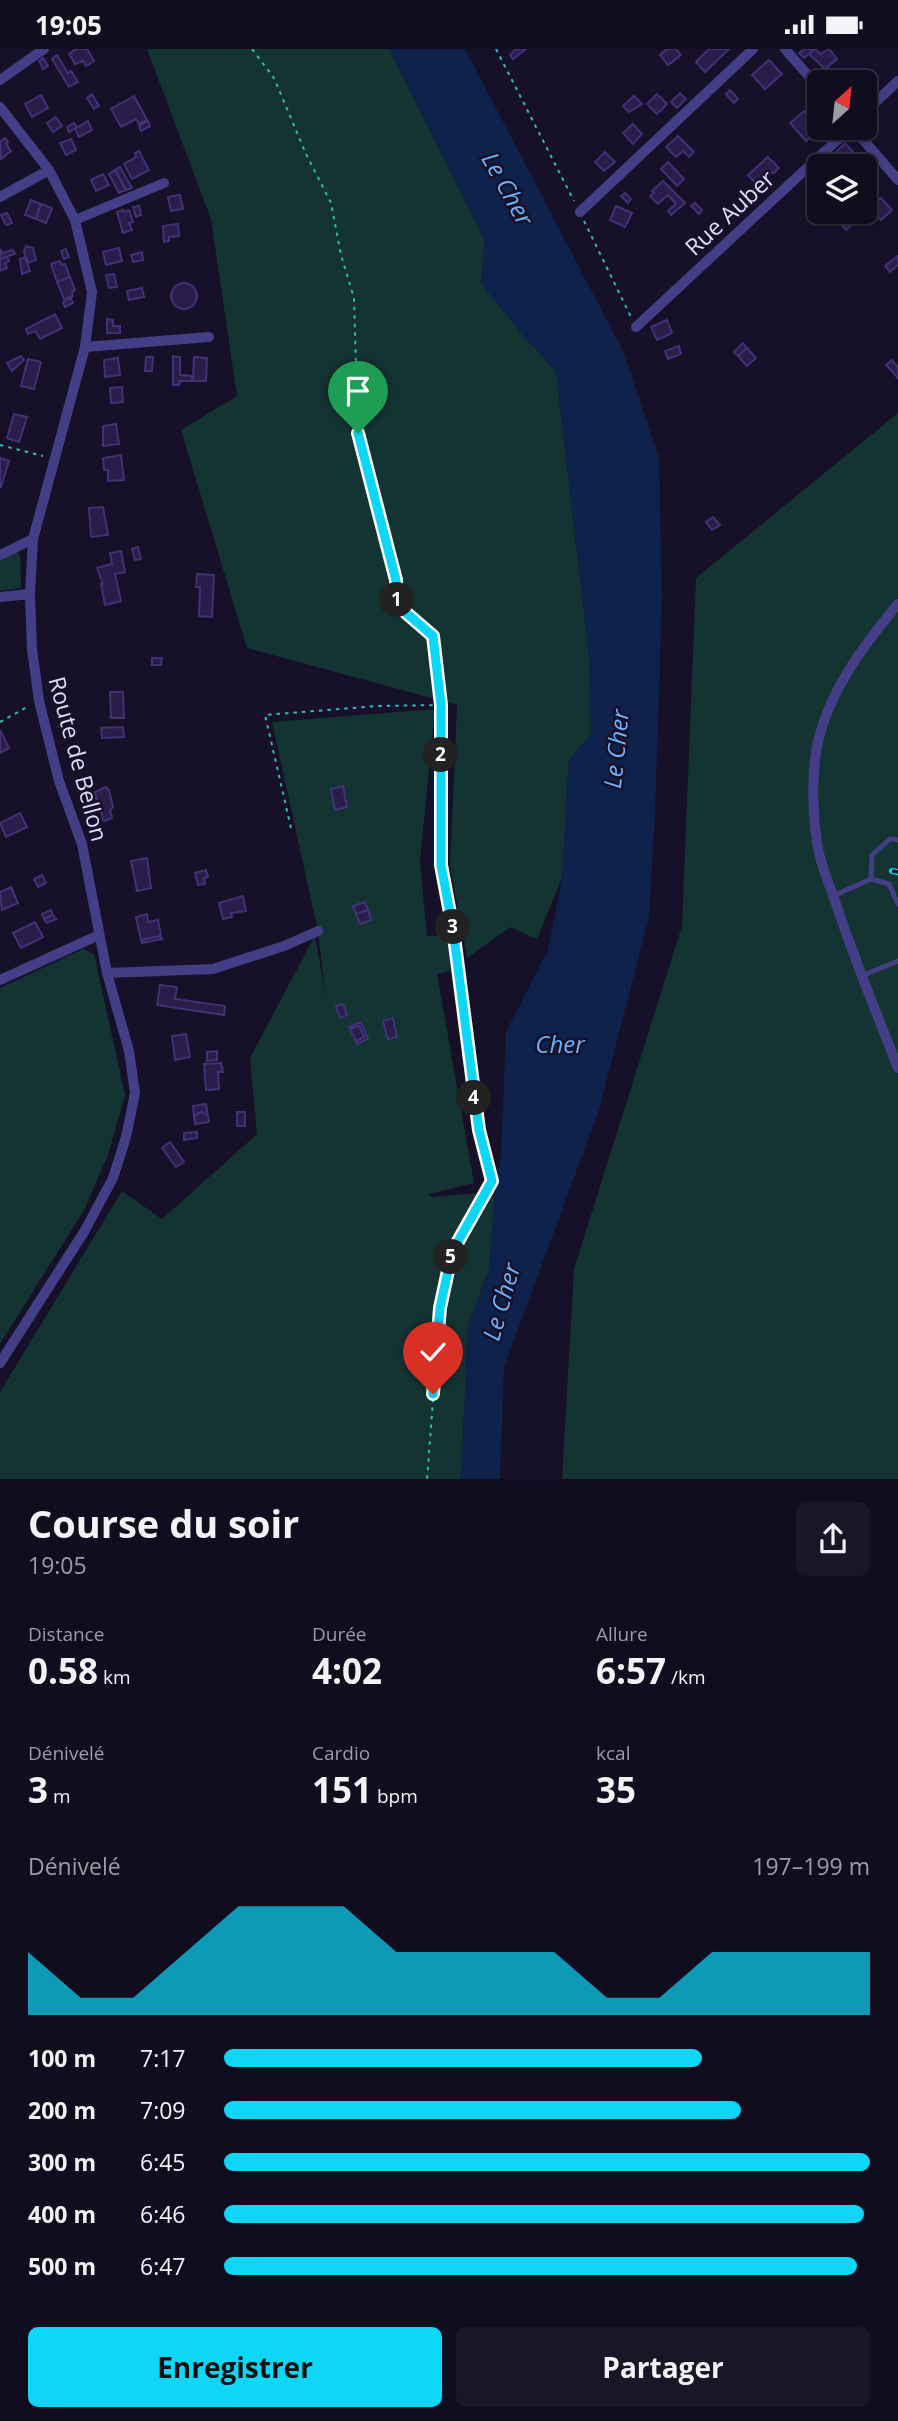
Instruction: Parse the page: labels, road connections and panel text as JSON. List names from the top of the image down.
{
  "streets": {
    "street": ["Rue Auber", "Route de Bellon"]
  },
  "water": ["Le Cher", "Cher"],
  "north": "top right",
  "page": {
    "status": "19:05",
    "pins": [
      "1",
      "2",
      "3",
      "4",
      "5"
    ],
    "heading": ["Course du soir", "19:05"],
    "stats": [
      ["Distance", "0.58 km"],
      ["Durée", "4:02"],
      ["Allure", "6:57 /km"],
      ["Dénivelé", "3 m"],
      ["Cardio", "151 bpm"],
      ["kcal", "35"]
    ],
    "chart": ["Dénivelé", "197–199 m"],
    "list": [
      {
        "name": "100 m",
        "note": "7:17"
      },
      {
        "name": "200 m",
        "note": "7:09"
      },
      {
        "name": "300 m",
        "note": "6:45"
      },
      {
        "name": "400 m",
        "note": "6:46"
      },
      {
        "name": "500 m",
        "note": "6:47"
      }
    ],
    "buttons": ["Enregistrer", "Partager"]
  }
}
